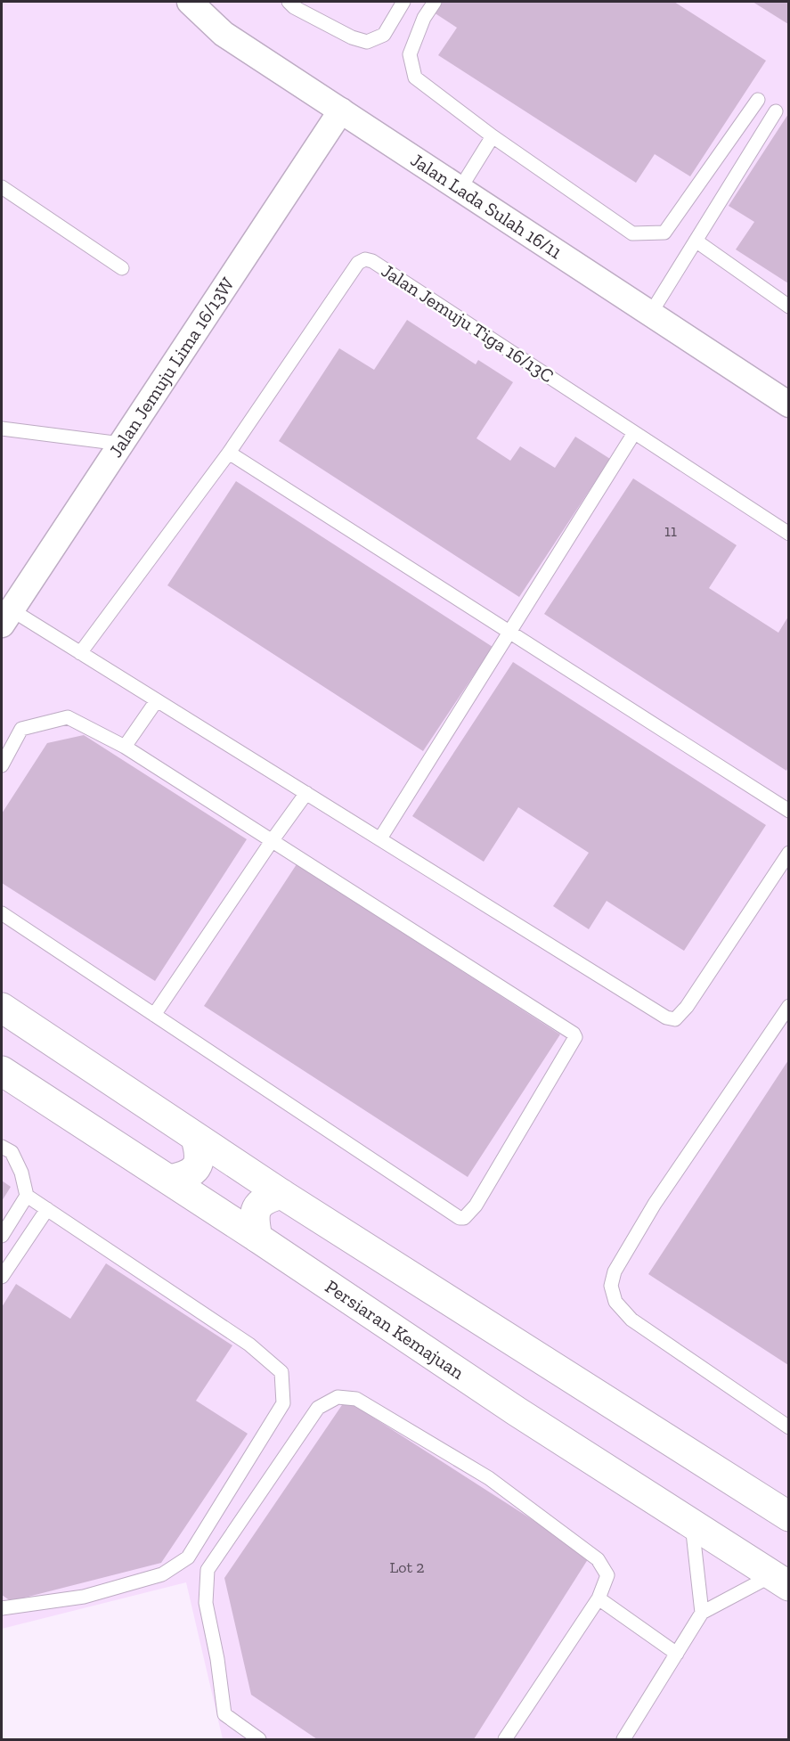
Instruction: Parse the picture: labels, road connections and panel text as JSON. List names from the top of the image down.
{
  "streets": {
    "main road": ["Persiaran Kemajuan"],
    "street": ["Jalan Lada Sulah 16/11", "Jalan Jemuju Lima 16/13W"],
    "lane": ["Jalan Jemuju Tiga 16/13C"]
  },
  "crossings": [
    ["Jalan Lada Sulah 16/11", "Jalan Jemuju Lima 16/13W"]
  ],
  "house_numbers": ["11", "Lot 2"]
}
